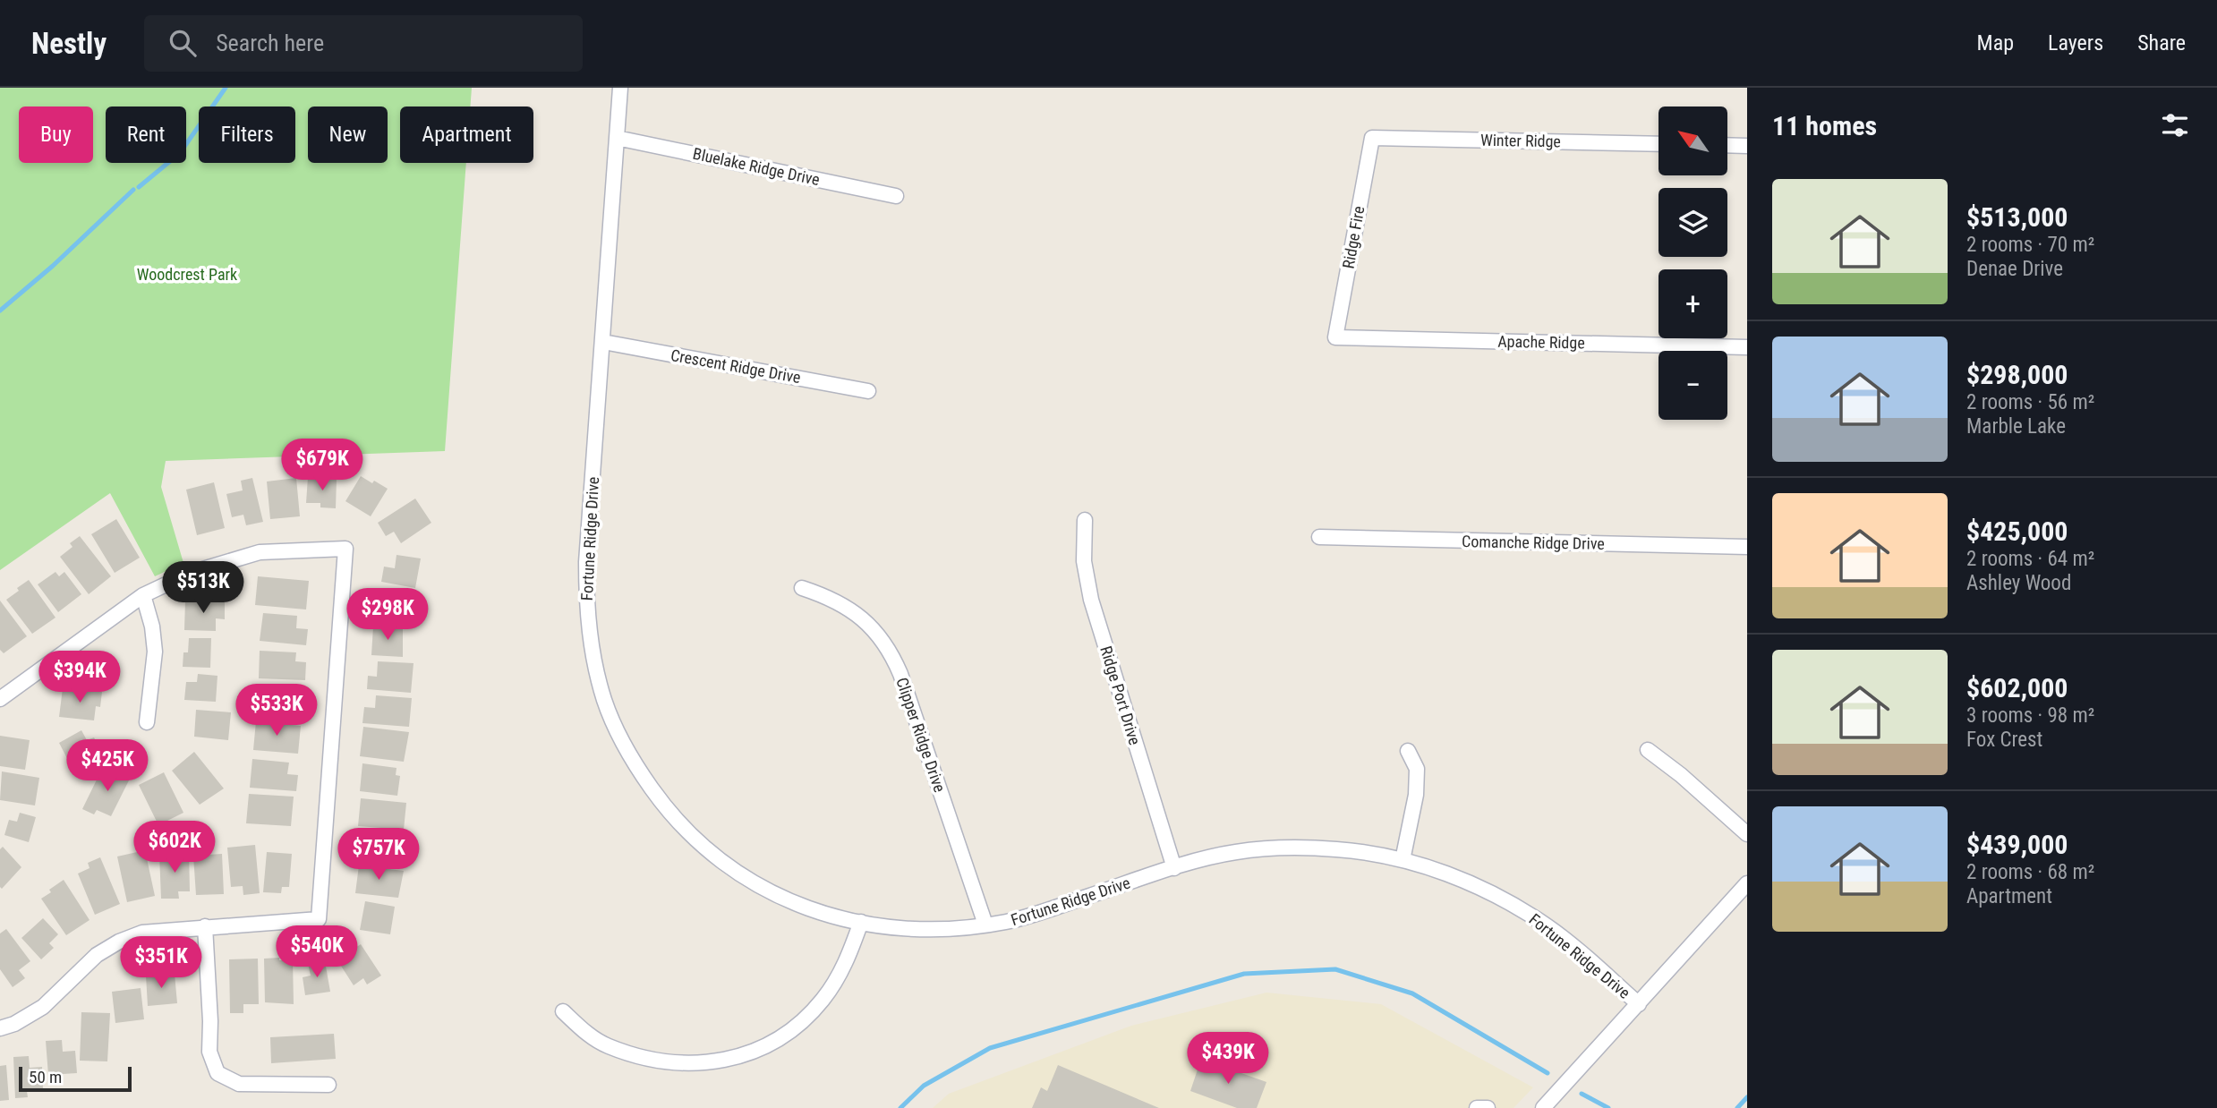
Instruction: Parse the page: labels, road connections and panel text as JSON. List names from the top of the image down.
{
  "streets": {
    "street": [
      "Winter Ridge",
      "Bluelake Ridge Drive",
      "Ridge Fire",
      "Apache Ridge",
      "Crescent Ridge Drive",
      "Fortune Ridge Drive",
      "Comanche Ridge Drive",
      "Ridge Port Drive",
      "Clipper Ridge Drive"
    ]
  },
  "crossings": [
    ["Winter Ridge", "Ridge Fire"],
    ["Bluelake Ridge Drive", "Fortune Ridge Drive"],
    ["Ridge Fire", "Apache Ridge"],
    ["Crescent Ridge Drive", "Fortune Ridge Drive"],
    ["Fortune Ridge Drive", "Ridge Port Drive"],
    ["Fortune Ridge Drive", "Clipper Ridge Drive"]
  ],
  "parks": ["Woodcrest Park"],
  "scale_bar": "50 m",
  "north": "top left",
  "page": {
    "header": "Nestly",
    "search": "Search here",
    "nav": ["Map", "Layers", "Share"],
    "heading": "11 homes",
    "map_buttons": ["+", "−"],
    "chip": [
      "Buy",
      "Rent",
      "Filters",
      "New",
      "Apartment"
    ],
    "list": [
      {
        "name": "$513,000",
        "note": "2 rooms · 70 m² · Denae Drive"
      },
      {
        "name": "$298,000",
        "note": "2 rooms · 56 m² · Marble Lake"
      },
      {
        "name": "$425,000",
        "note": "2 rooms · 64 m² · Ashley Wood"
      },
      {
        "name": "$602,000",
        "note": "3 rooms · 98 m² · Fox Crest"
      },
      {
        "name": "$439,000",
        "note": "2 rooms · 68 m² · Apartment"
      }
    ],
    "price": [
      "$679K",
      "$513K",
      "$298K",
      "$394K",
      "$533K",
      "$425K",
      "$602K",
      "$757K",
      "$540K",
      "$351K",
      "$439K"
    ],
    "scale": "50 m"
  }
}
